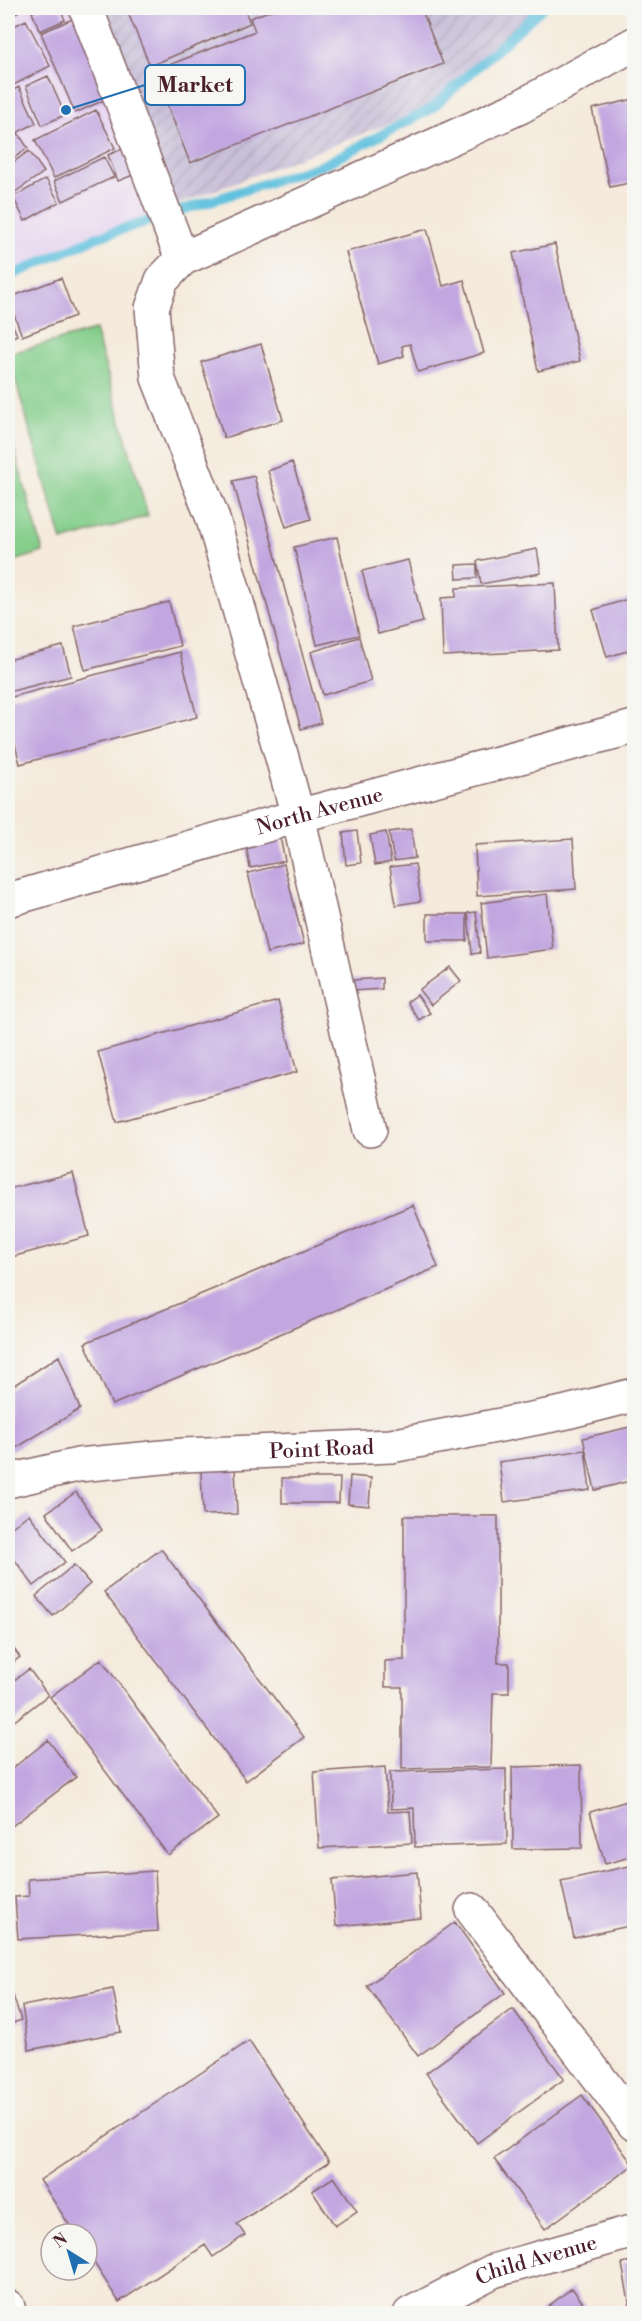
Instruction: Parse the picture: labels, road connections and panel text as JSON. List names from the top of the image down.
{
  "streets": {
    "street": ["North Avenue", "Point Road", "Child Avenue"]
  },
  "places": ["Market"],
  "north": "top left"
}
